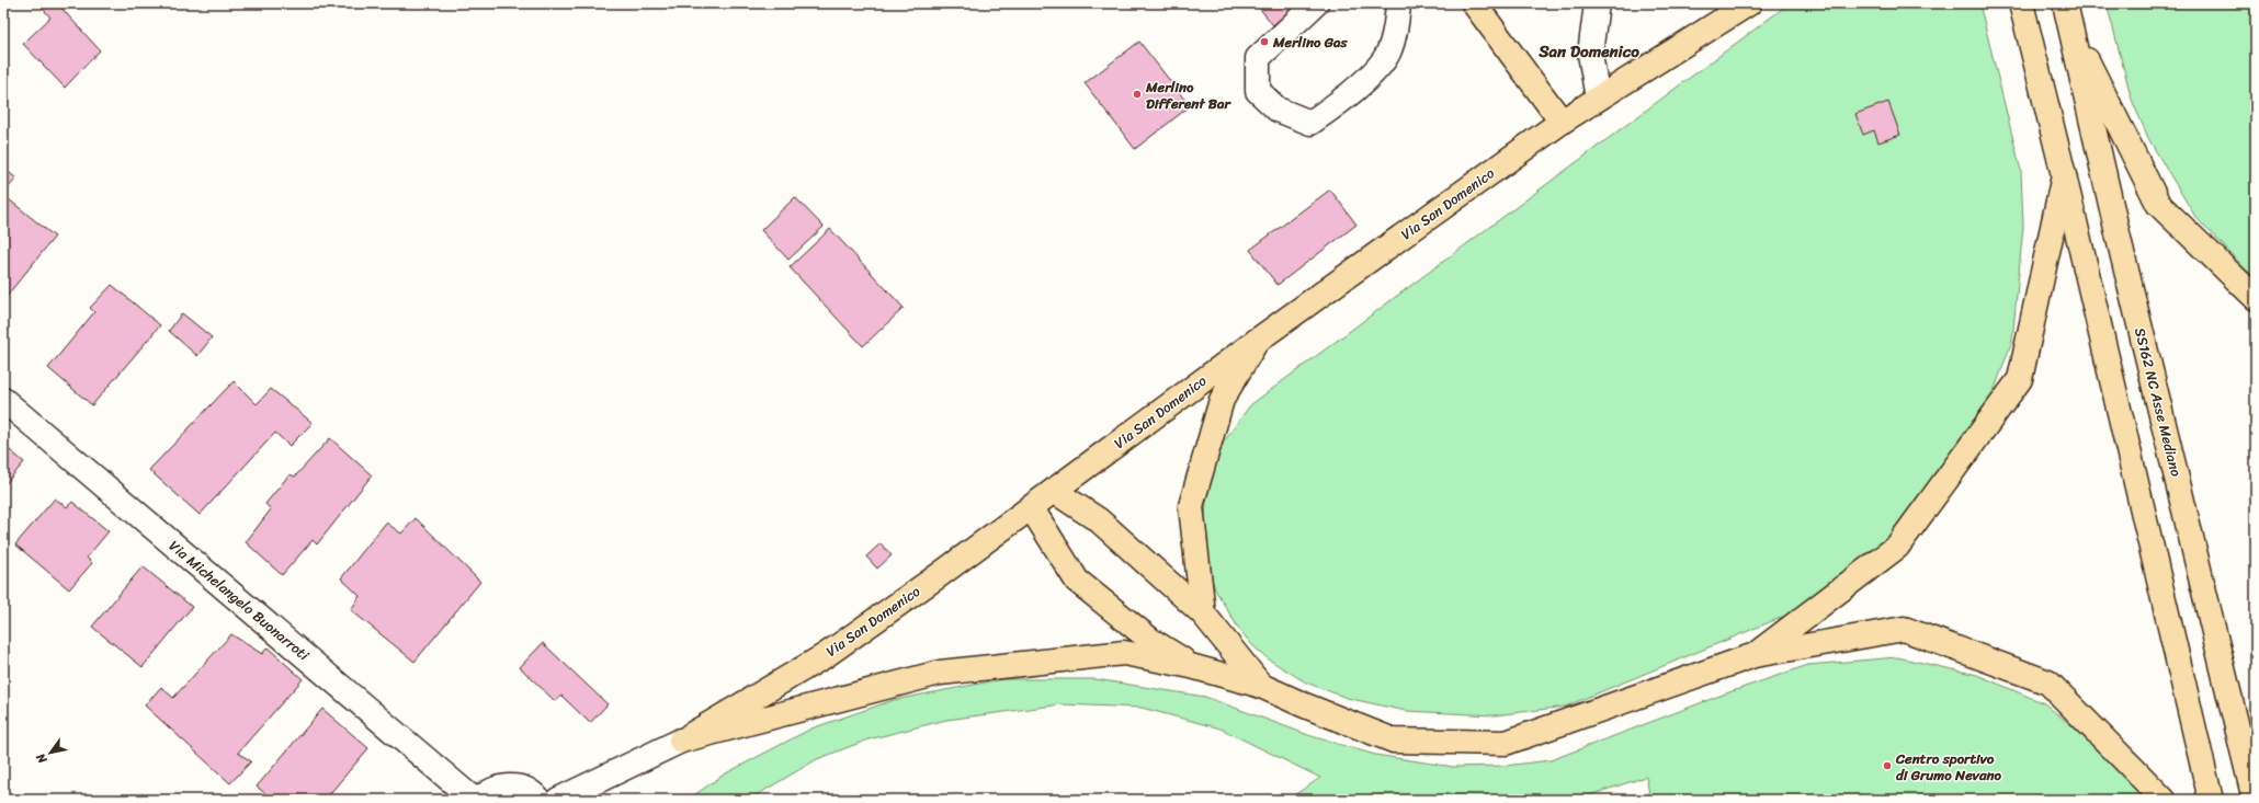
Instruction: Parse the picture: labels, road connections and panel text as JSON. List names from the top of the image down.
{
  "streets": {
    "main road": ["Via San Domenico", "SS162 NC Asse Mediano"],
    "street": ["Via Michelangelo Buonarroti"]
  },
  "districts": ["San Domenico"],
  "places": ["Merlino Gas", "Merlino Different Bar", "Centro sportivo di Grumo Nevano"],
  "north": "bottom left"
}
